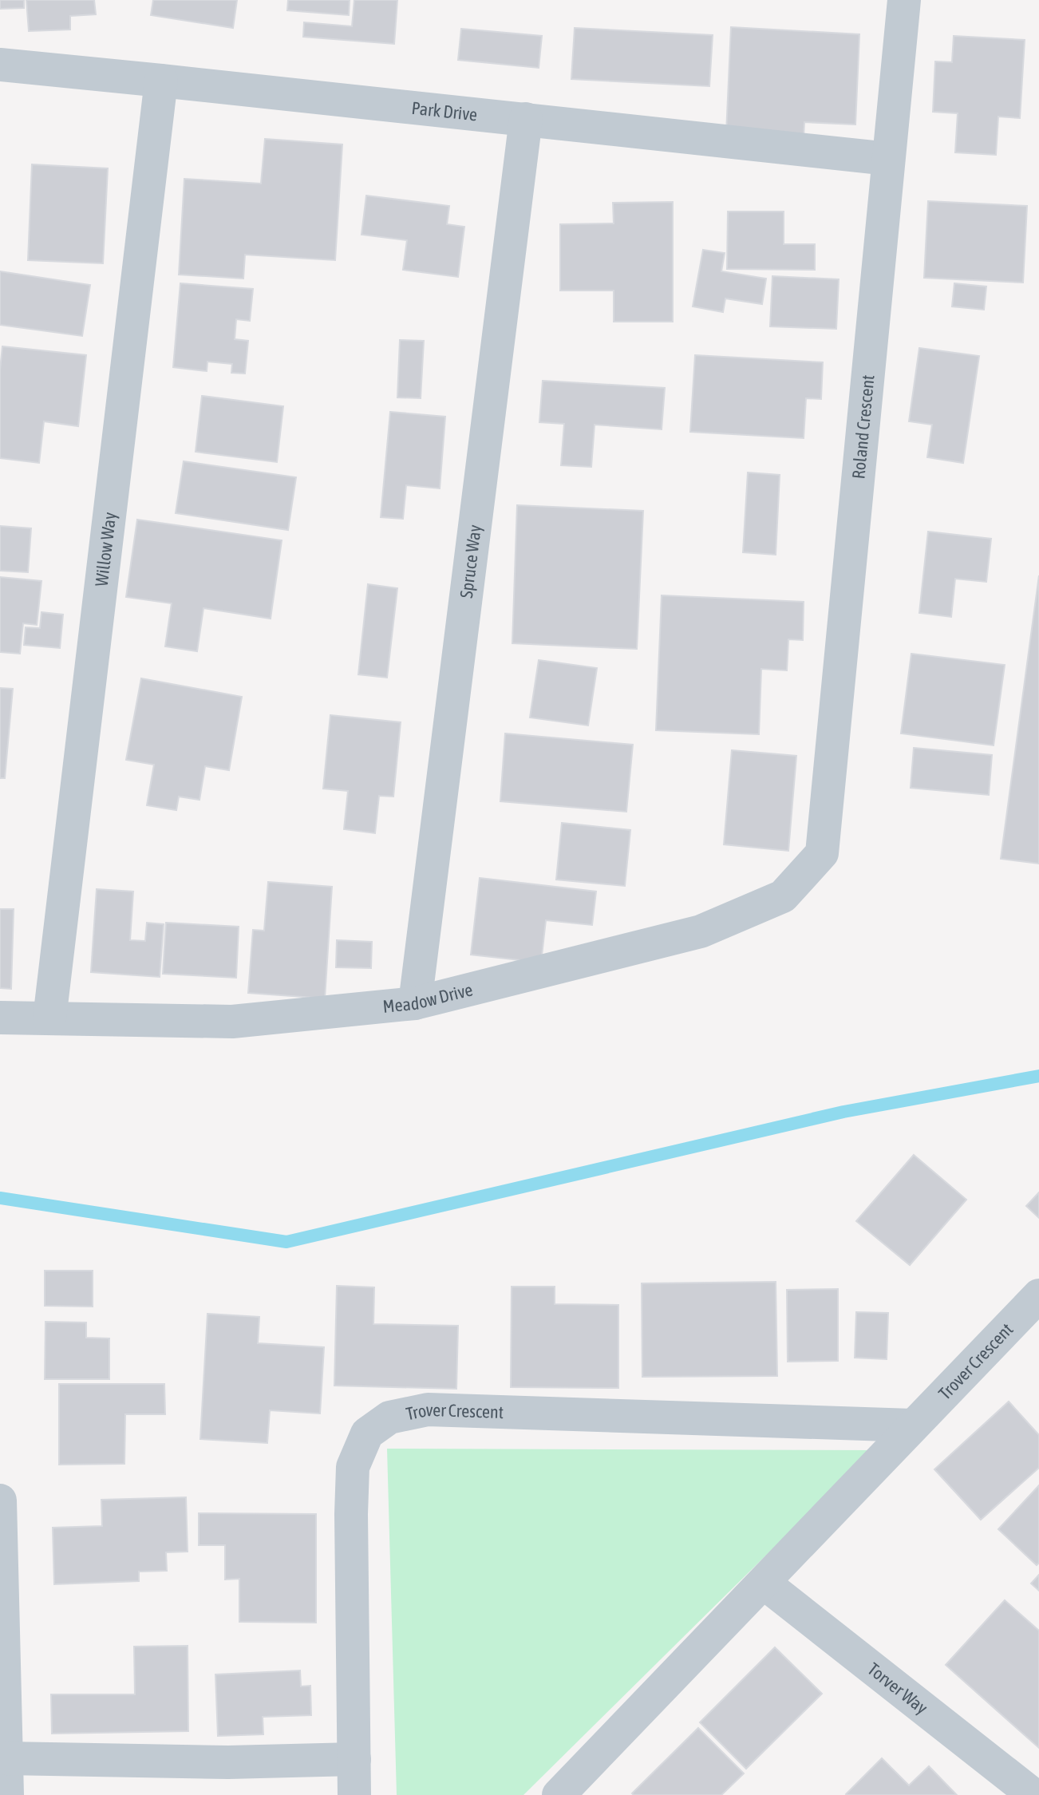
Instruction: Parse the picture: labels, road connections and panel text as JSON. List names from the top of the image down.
{
  "streets": {
    "street": [
      "Park Drive",
      "Roland Crescent",
      "Willow Way",
      "Spruce Way",
      "Meadow Drive",
      "Trover Crescent",
      "Torver Way"
    ]
  },
  "crossings": [
    ["Park Drive", "Roland Crescent"],
    ["Park Drive", "Willow Way"],
    ["Park Drive", "Spruce Way"],
    ["Roland Crescent", "Meadow Drive"],
    ["Willow Way", "Meadow Drive"],
    ["Spruce Way", "Meadow Drive"],
    ["Trover Crescent", "Torver Way"]
  ]
}
